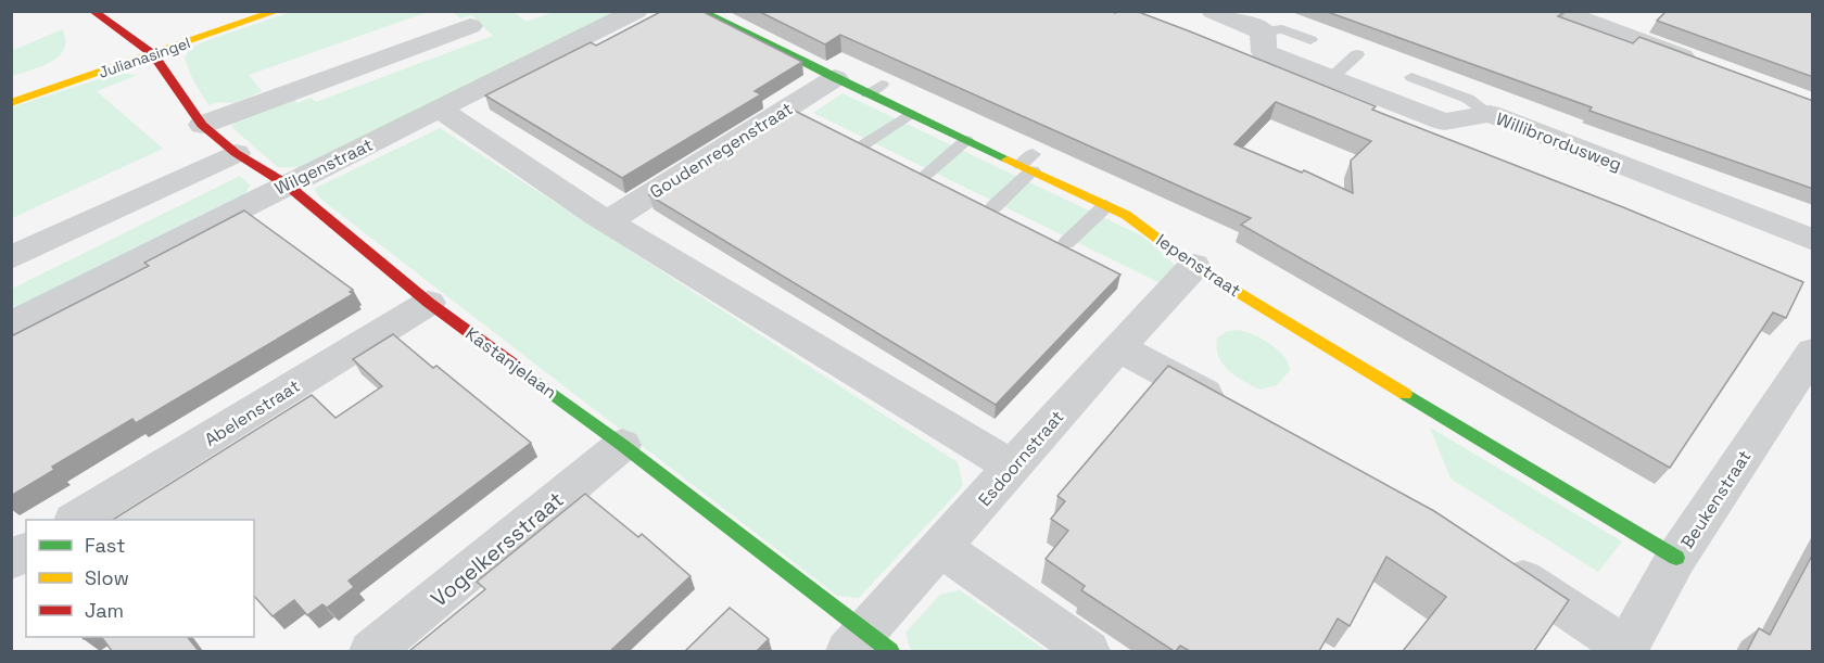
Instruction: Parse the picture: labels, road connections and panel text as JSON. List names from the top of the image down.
{
  "streets": {
    "street": [
      "Julianasingel",
      "Willibrordusweg",
      "Goudenregenstraat",
      "Wilgenstraat",
      "Iepenstraat",
      "Kastanjelaan",
      "Abelenstraat",
      "Esdoornstraat",
      "Beukenstraat",
      "Vogelkersstraat"
    ]
  },
  "crossings": [
    ["Julianasingel", "Kastanjelaan"],
    ["Goudenregenstraat", "Iepenstraat"],
    ["Wilgenstraat", "Kastanjelaan"],
    ["Iepenstraat", "Esdoornstraat"],
    ["Iepenstraat", "Beukenstraat"],
    ["Kastanjelaan", "Abelenstraat"],
    ["Kastanjelaan", "Esdoornstraat"],
    ["Kastanjelaan", "Vogelkersstraat"]
  ],
  "legend": ["Fast", "Slow", "Jam"]
}
